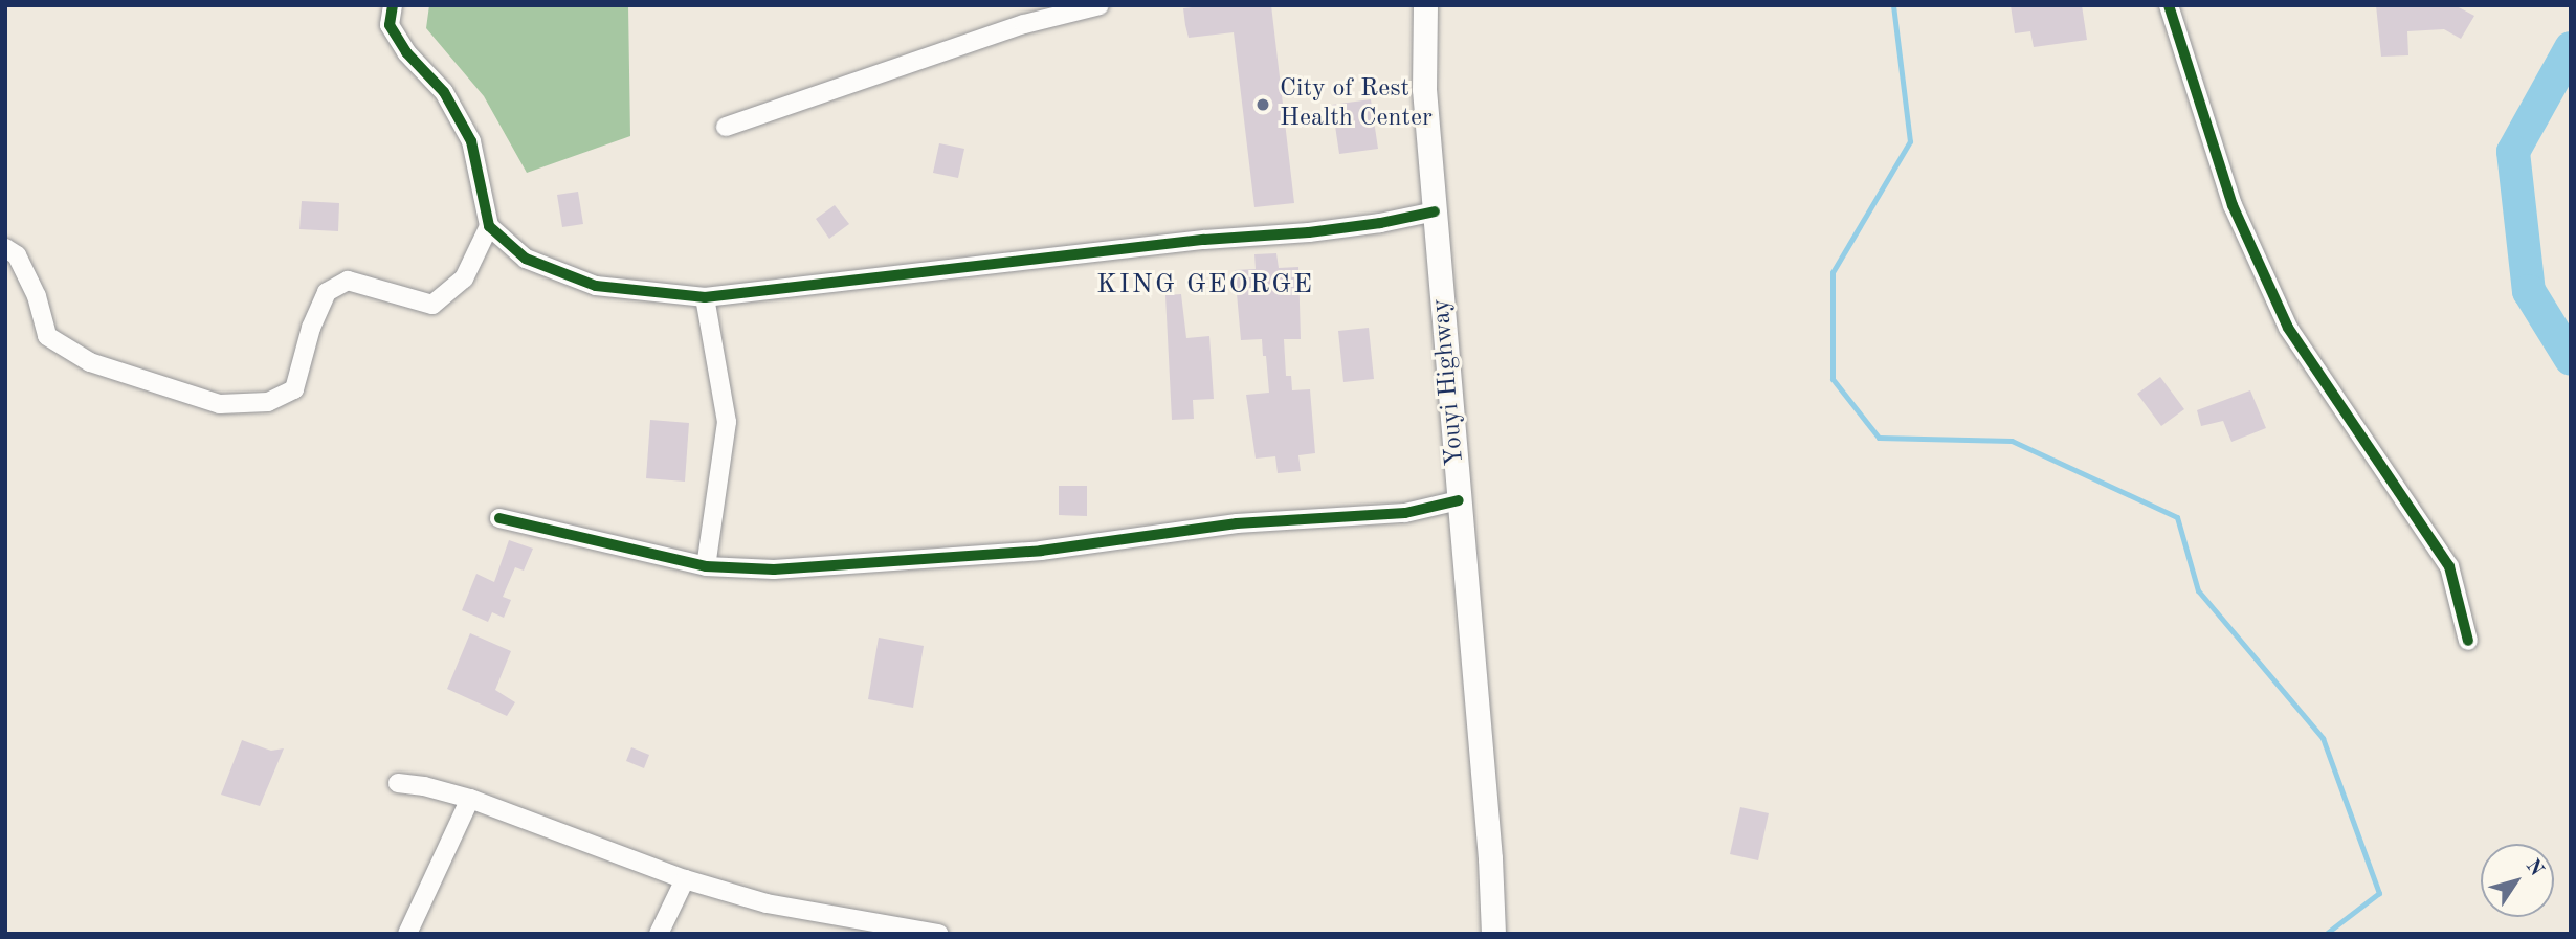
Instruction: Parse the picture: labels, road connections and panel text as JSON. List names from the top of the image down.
{
  "streets": {
    "main road": ["Youyi Highway"]
  },
  "districts": ["KING GEORGE"],
  "places": ["City of Rest Health Center"],
  "north": "top right"
}
